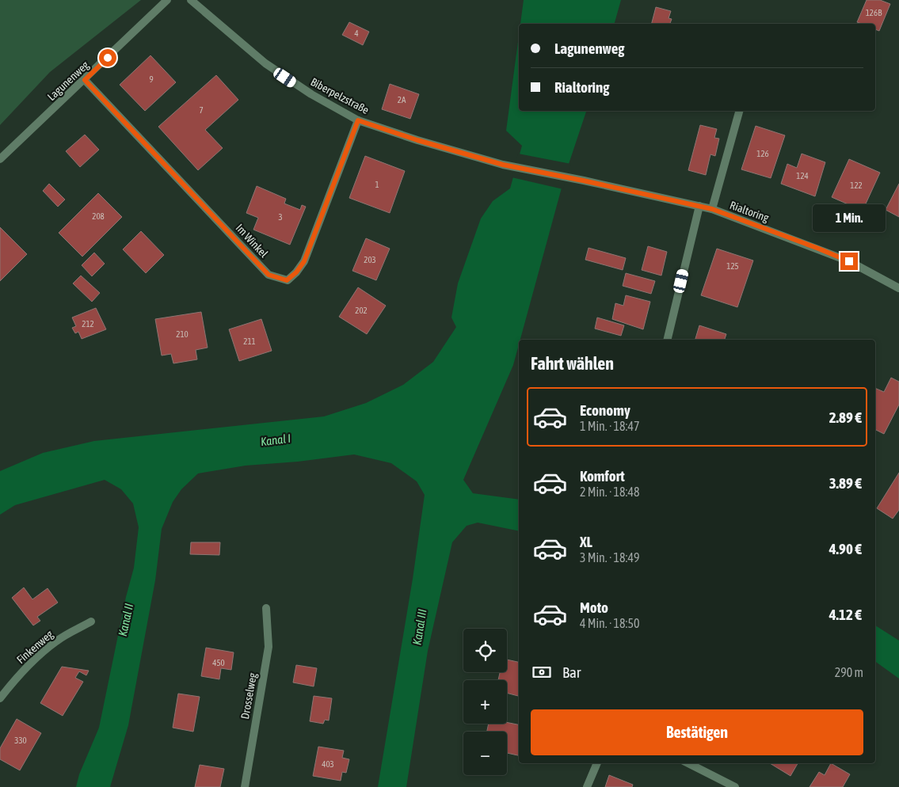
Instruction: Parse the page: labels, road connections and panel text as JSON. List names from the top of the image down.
{
  "streets": {
    "street": [
      "Lagunenweg",
      "Biberpelzstraße",
      "Rialtoring",
      "Im Winkel",
      "Finkenweg",
      "Drosselweg"
    ]
  },
  "crossings": [
    ["Lagunenweg", "Im Winkel"],
    ["Biberpelzstraße", "Rialtoring"],
    ["Biberpelzstraße", "Im Winkel"]
  ],
  "water": ["Kanal I", "Kanal II", "Kanal III"],
  "house_numbers": [
    "126B",
    "4",
    "9",
    "2A",
    "7",
    "126",
    "124",
    "1",
    "122",
    "208",
    "3",
    "203",
    "125",
    "202",
    "212",
    "210",
    "211",
    "450",
    "330",
    "403"
  ],
  "page": {
    "banner": ["Lagunenweg", "Rialtoring"],
    "bubble": "1 Min.",
    "heading": "Fahrt wählen",
    "list": [
      {
        "name": "Economy",
        "note": "1 Min. · 18:47",
        "value": "2.89 €"
      },
      {
        "name": "Komfort",
        "note": "2 Min. · 18:48",
        "value": "3.89 €"
      },
      {
        "name": "XL",
        "note": "3 Min. · 18:49",
        "value": "4.90 €"
      },
      {
        "name": "Moto",
        "note": "4 Min. · 18:50",
        "value": "4.12 €"
      }
    ],
    "map_buttons": ["+", "−"],
    "pay": ["Bar", "290 m"],
    "buttons": "Bestätigen"
  }
}
